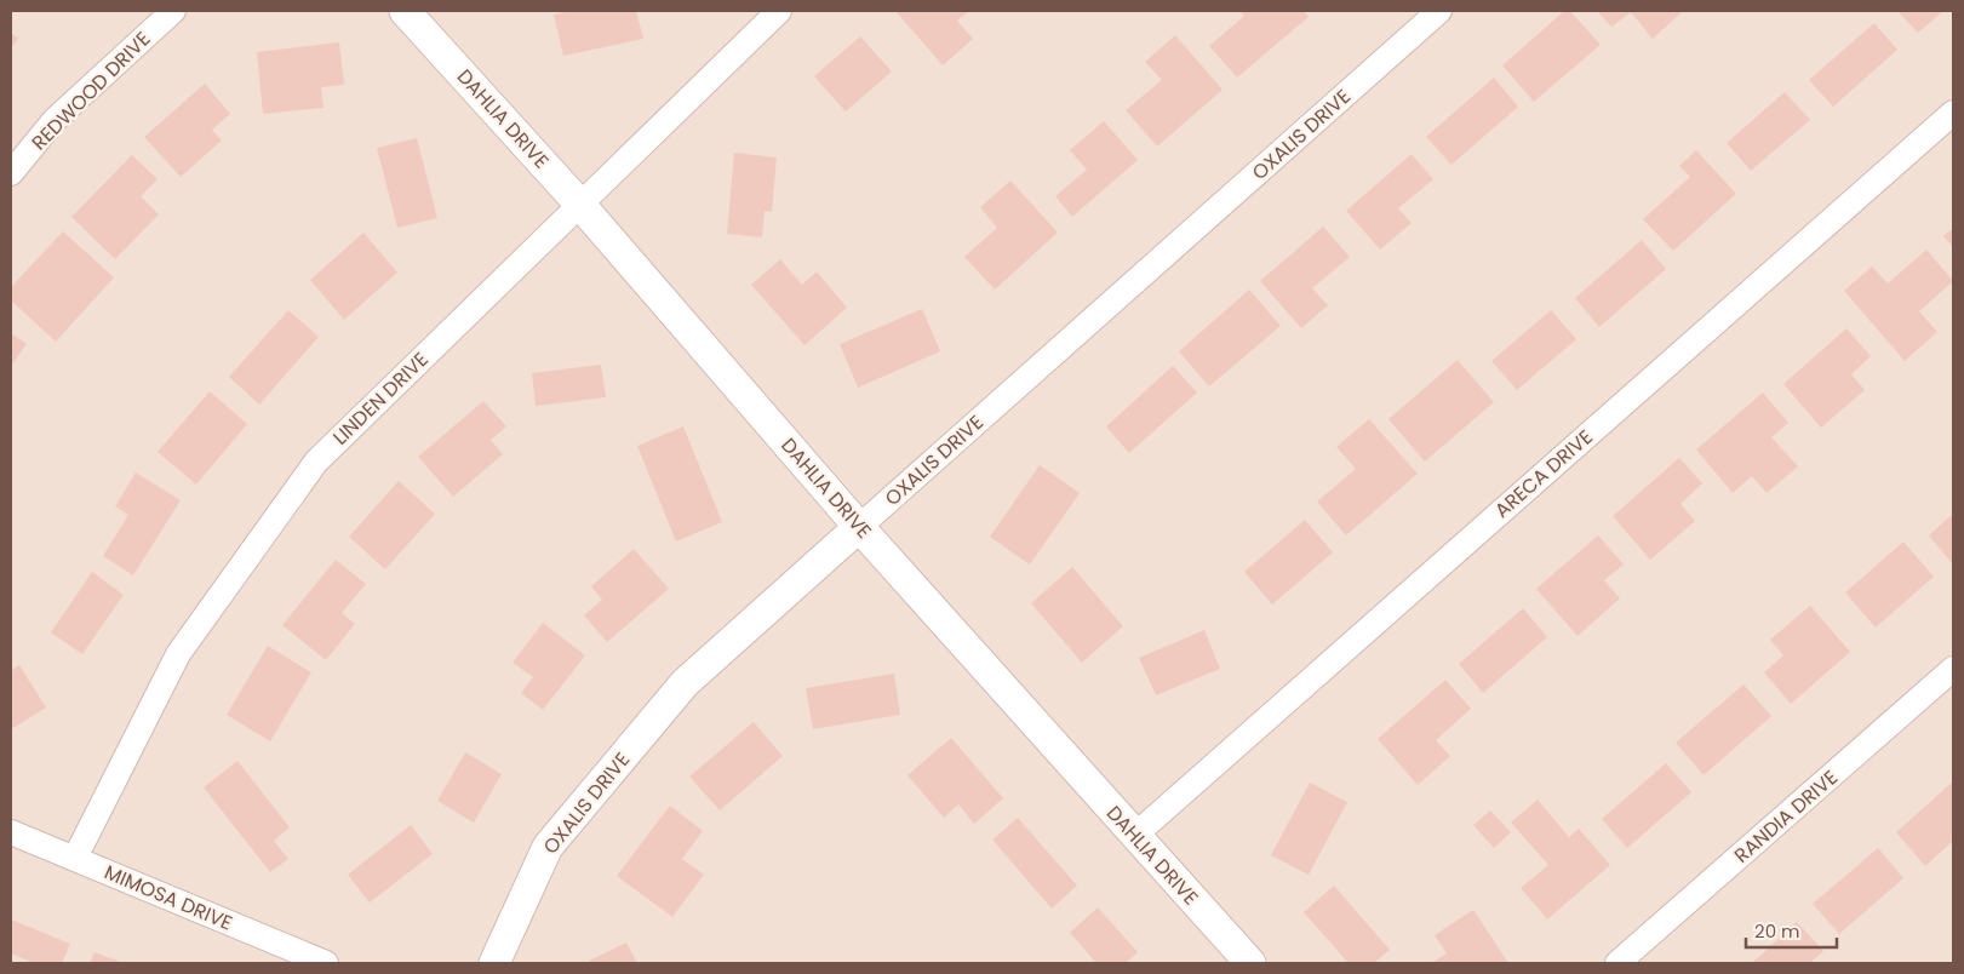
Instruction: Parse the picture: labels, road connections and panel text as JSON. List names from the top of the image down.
{
  "streets": {
    "street": [
      "REDWOOD DRIVE",
      "DAHLIA DRIVE",
      "OXALIS DRIVE",
      "LINDEN DRIVE",
      "ARECA DRIVE",
      "RANDIA DRIVE",
      "MIMOSA DRIVE"
    ]
  },
  "crossings": [
    ["DAHLIA DRIVE", "OXALIS DRIVE"],
    ["DAHLIA DRIVE", "LINDEN DRIVE"],
    ["DAHLIA DRIVE", "ARECA DRIVE"],
    ["LINDEN DRIVE", "MIMOSA DRIVE"]
  ],
  "scale_bar": "20 m"
}
